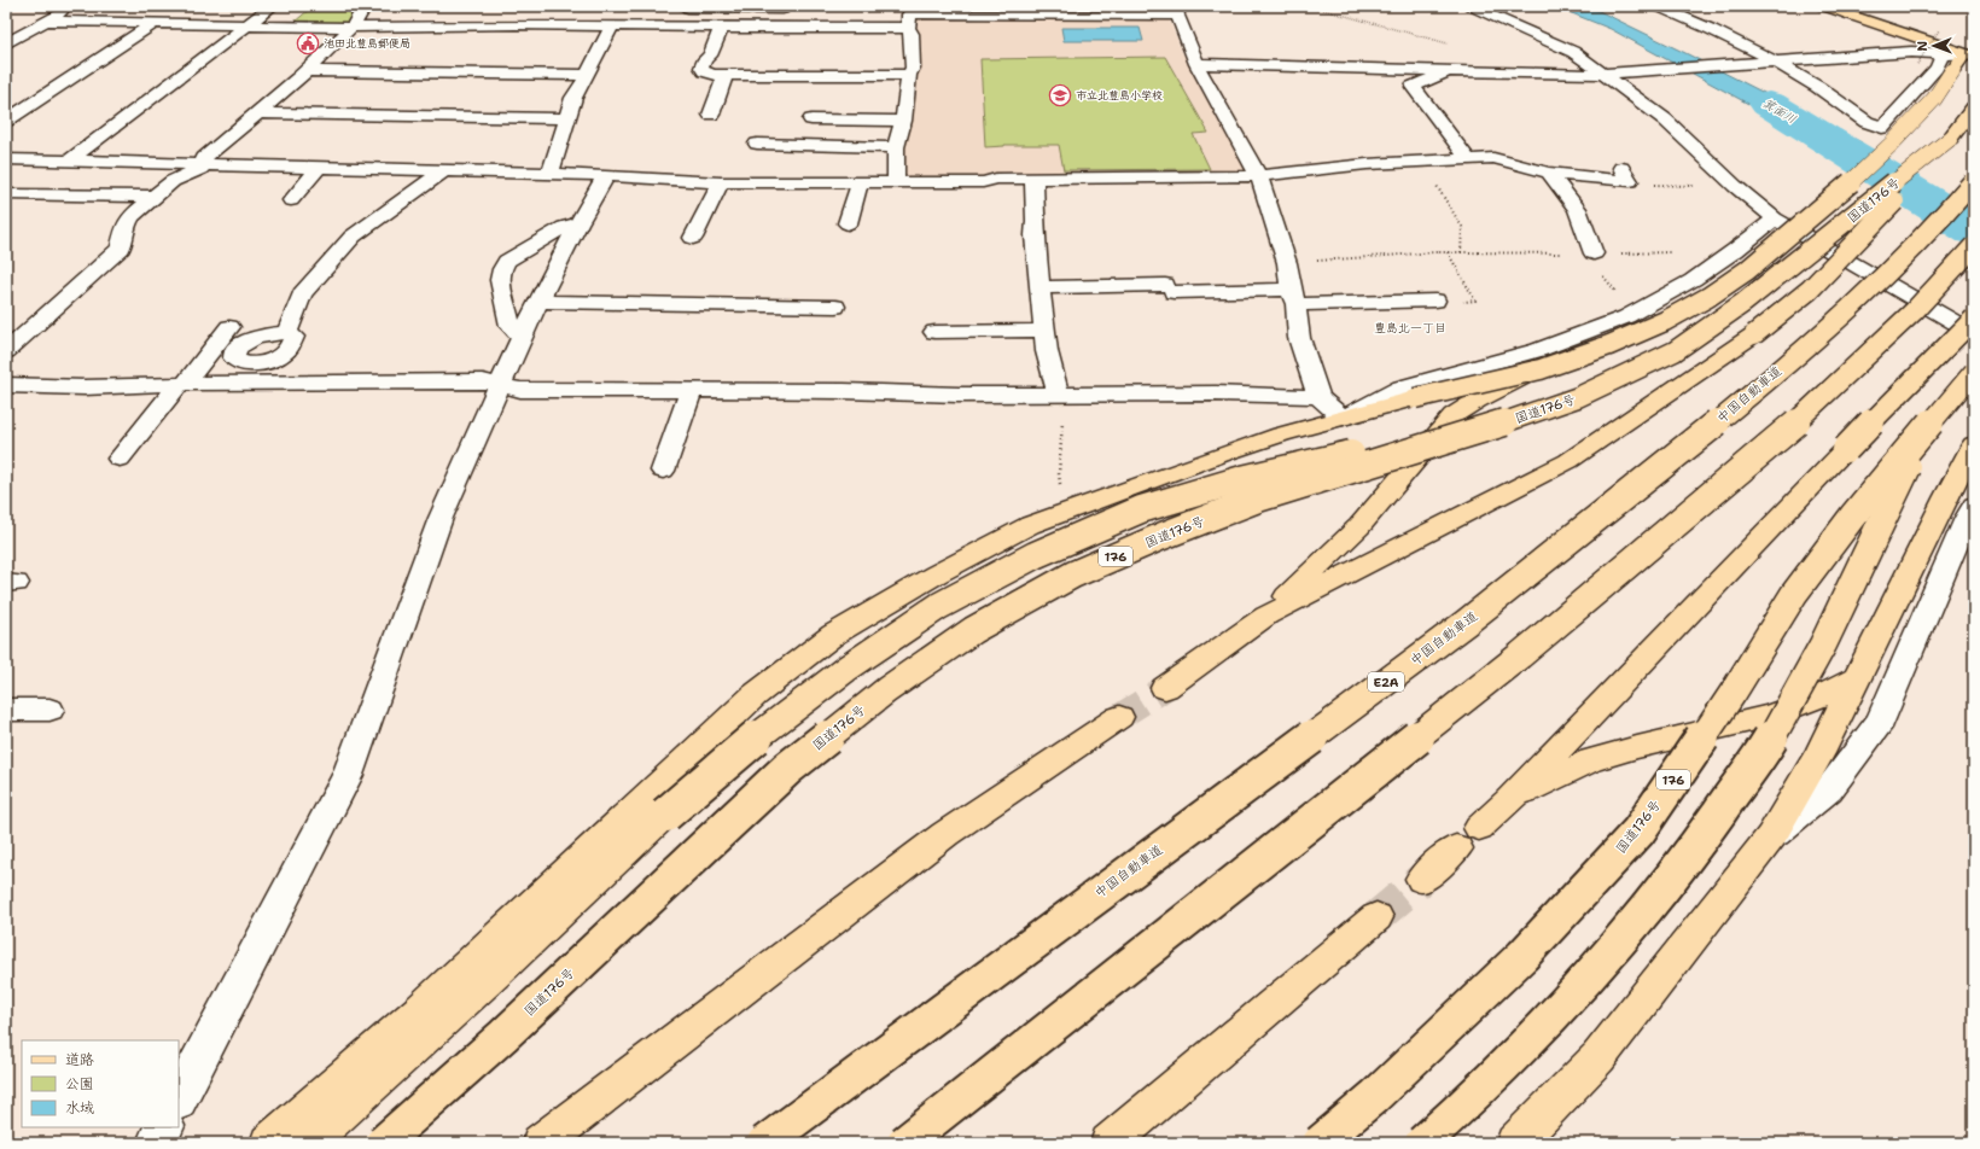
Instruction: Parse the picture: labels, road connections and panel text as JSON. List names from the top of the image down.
{
  "streets": {
    "main road": [
      "国道176号",
      "中国自動車道",
      "176",
      "E2A"
    ]
  },
  "districts": ["豊島北一丁目"],
  "water": ["箕面川"],
  "places": {
    "public building": ["池田北豊島郵便局"],
    "school or university": ["市立北豊島小学校"]
  },
  "legend": ["道路", "公園", "水域"],
  "north": "left"
}
